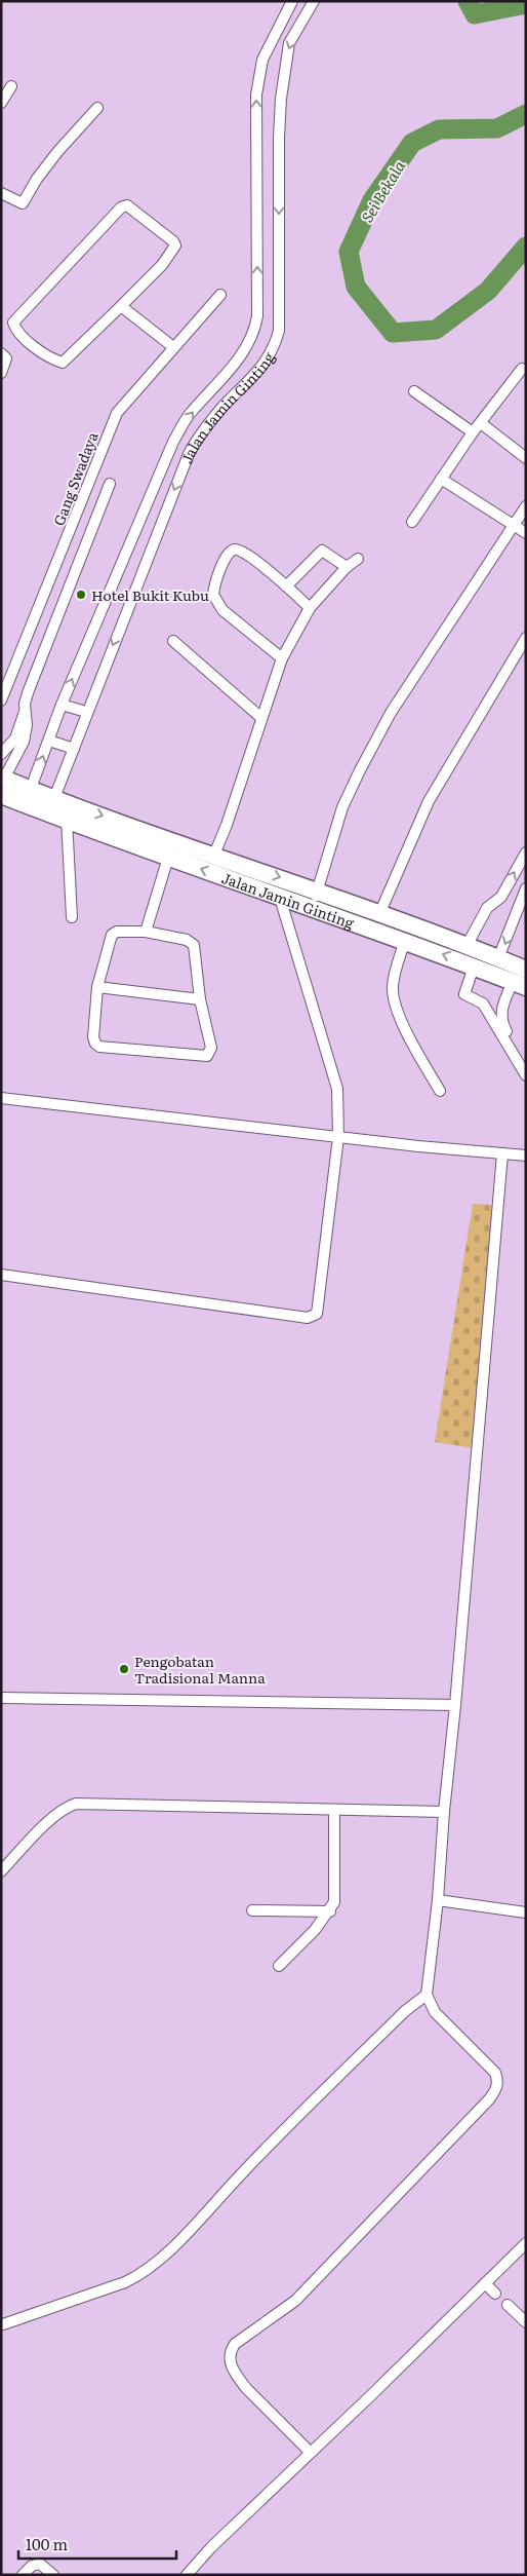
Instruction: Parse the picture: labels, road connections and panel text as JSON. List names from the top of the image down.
{
  "streets": {
    "highway": ["Jalan Jamin Ginting"],
    "street": ["Gang Swadaya"]
  },
  "water": ["Sei Bekala"],
  "places": ["Hotel Bukit Kubu", "Pengobatan Tradisional Manna"],
  "scale_bar": "100 m"
}
